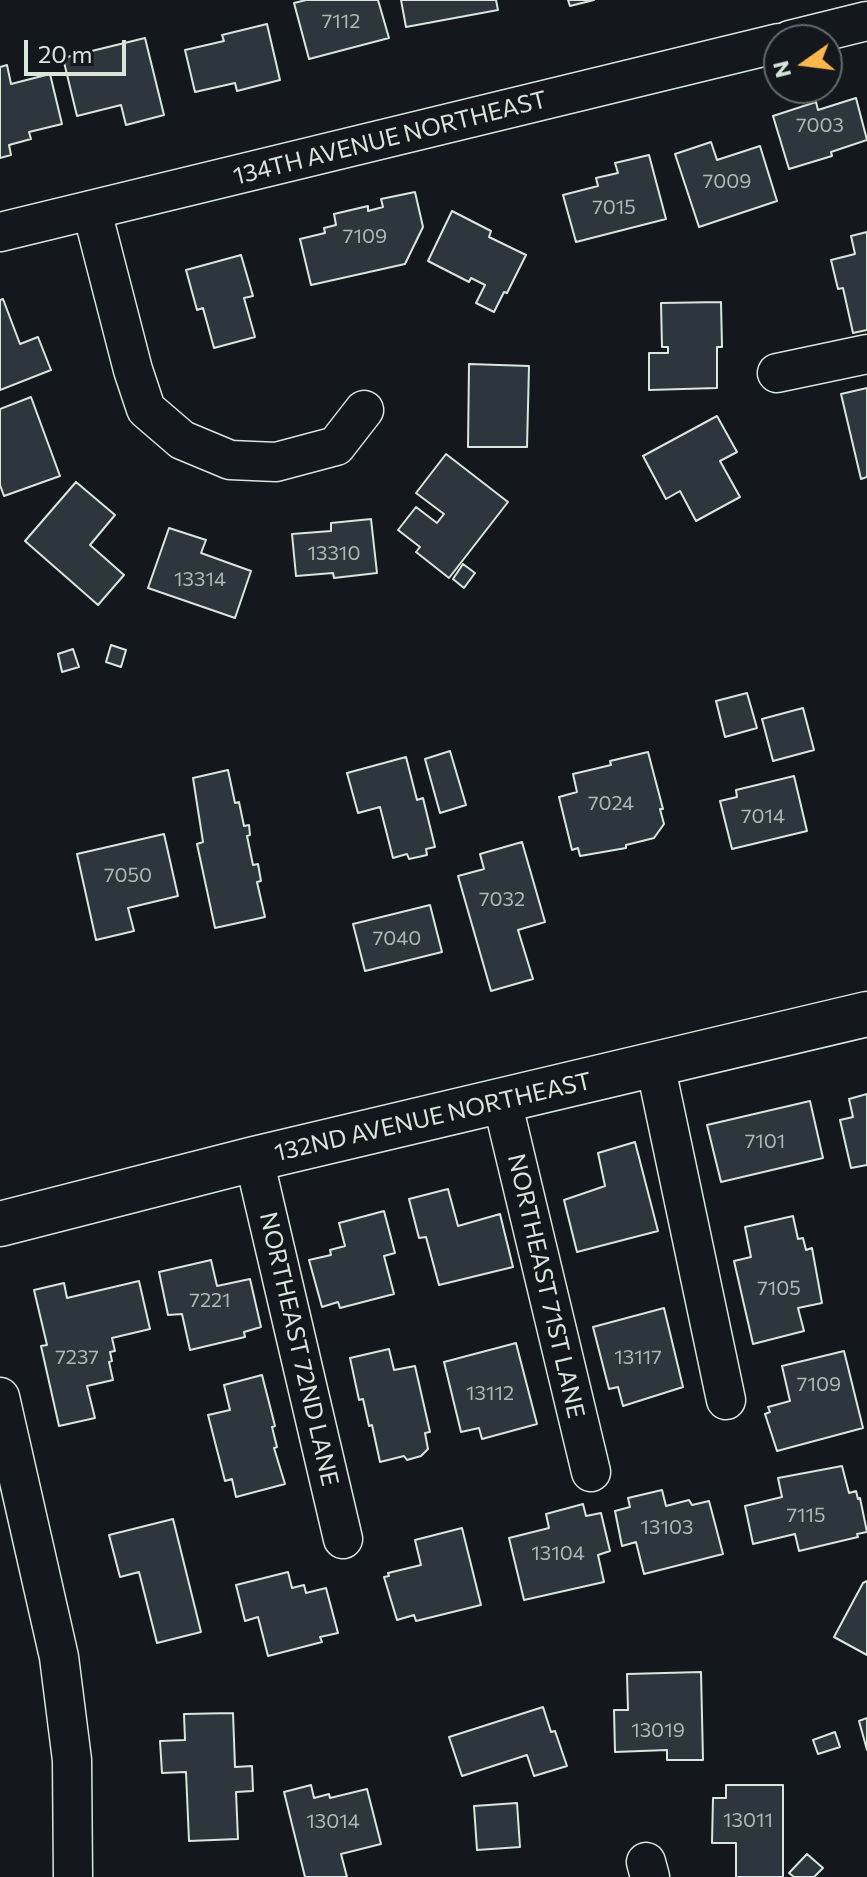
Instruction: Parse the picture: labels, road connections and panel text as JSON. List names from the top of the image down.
{
  "streets": {
    "main road": ["132ND AVENUE NORTHEAST"],
    "street": ["134TH AVENUE NORTHEAST", "NORTHEAST 71ST LANE", "NORTHEAST 72ND LANE"]
  },
  "crossings": [
    ["132ND AVENUE NORTHEAST", "NORTHEAST 71ST LANE"],
    ["132ND AVENUE NORTHEAST", "NORTHEAST 72ND LANE"]
  ],
  "house_numbers": [
    "7112",
    "7003",
    "7009",
    "7015",
    "7109",
    "13310",
    "13314",
    "7024",
    "7014",
    "7050",
    "7032",
    "7040",
    "7101",
    "7105",
    "7221",
    "7237",
    "13117",
    "7109",
    "13112",
    "7115",
    "13103",
    "13104",
    "13019",
    "13011",
    "13014"
  ],
  "scale_bar": "20 m",
  "north": "left"
}
